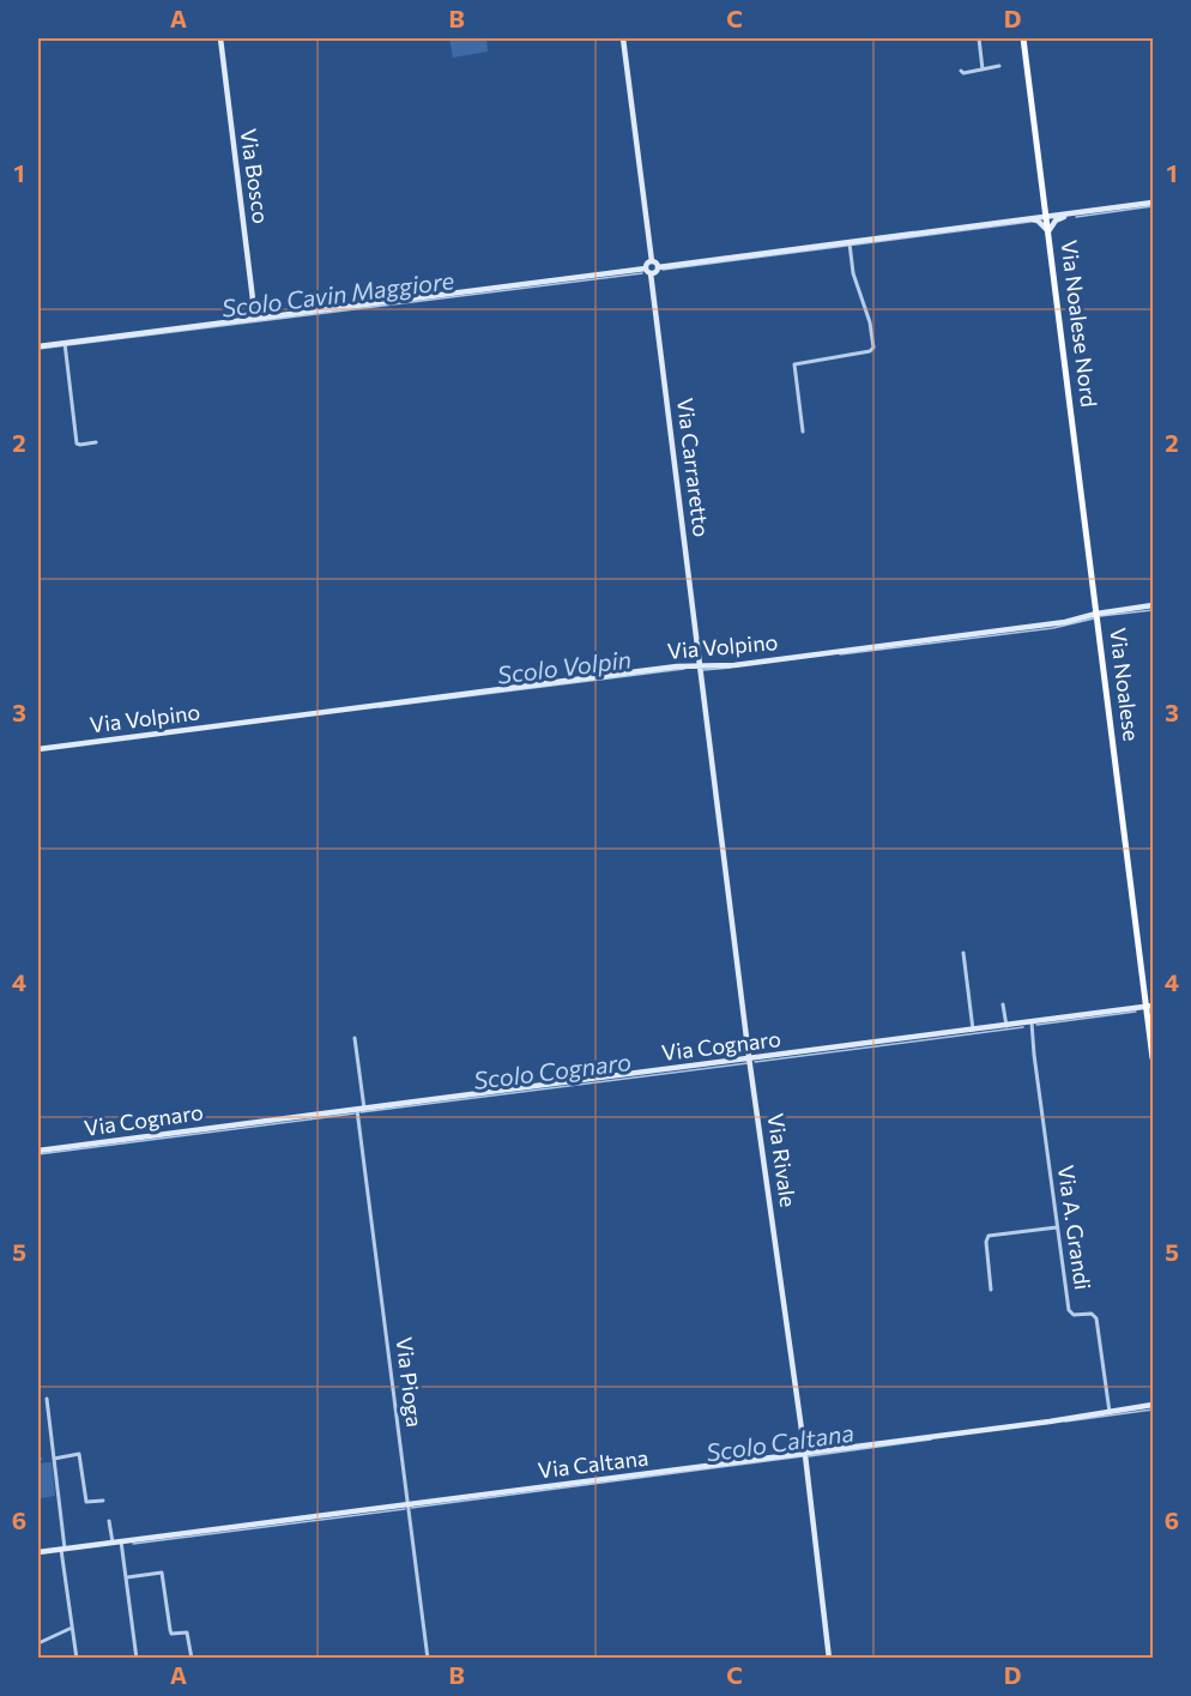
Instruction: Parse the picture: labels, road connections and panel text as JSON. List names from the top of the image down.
{
  "streets": {
    "main road": ["Via Noalese Nord", "Via Noalese"],
    "street": [
      "Via Bosco",
      "Via Carraretto",
      "Via Volpino",
      "Via Cognaro",
      "Via Rivale",
      "Via A. Grandi",
      "Via Pioga",
      "Via Caltana"
    ]
  },
  "crossings": [
    ["Via Noalese Nord", "Via Volpino"],
    ["Via Noalese Nord", "Via Noalese"],
    ["Via Carraretto", "Via Volpino"],
    ["Via Carraretto", "Via Rivale"],
    ["Via Volpino", "Via Noalese"],
    ["Via Volpino", "Via Rivale"],
    ["Via Noalese", "Via Cognaro"],
    ["Via Cognaro", "Via Rivale"],
    ["Via Cognaro", "Via A. Grandi"],
    ["Via Cognaro", "Via Pioga"],
    ["Via Rivale", "Via Caltana"],
    ["Via A. Grandi", "Via Caltana"],
    ["Via Pioga", "Via Caltana"]
  ],
  "water": [
    "Scolo Cavin Maggiore",
    "Scolo Volpin",
    "Scolo Cognaro",
    "Scolo Caltana"
  ],
  "grid": {
    "columns": [
      "A",
      "B",
      "C",
      "D"
    ],
    "rows": [
      "1",
      "2",
      "3",
      "4",
      "5",
      "6"
    ]
  }
}
